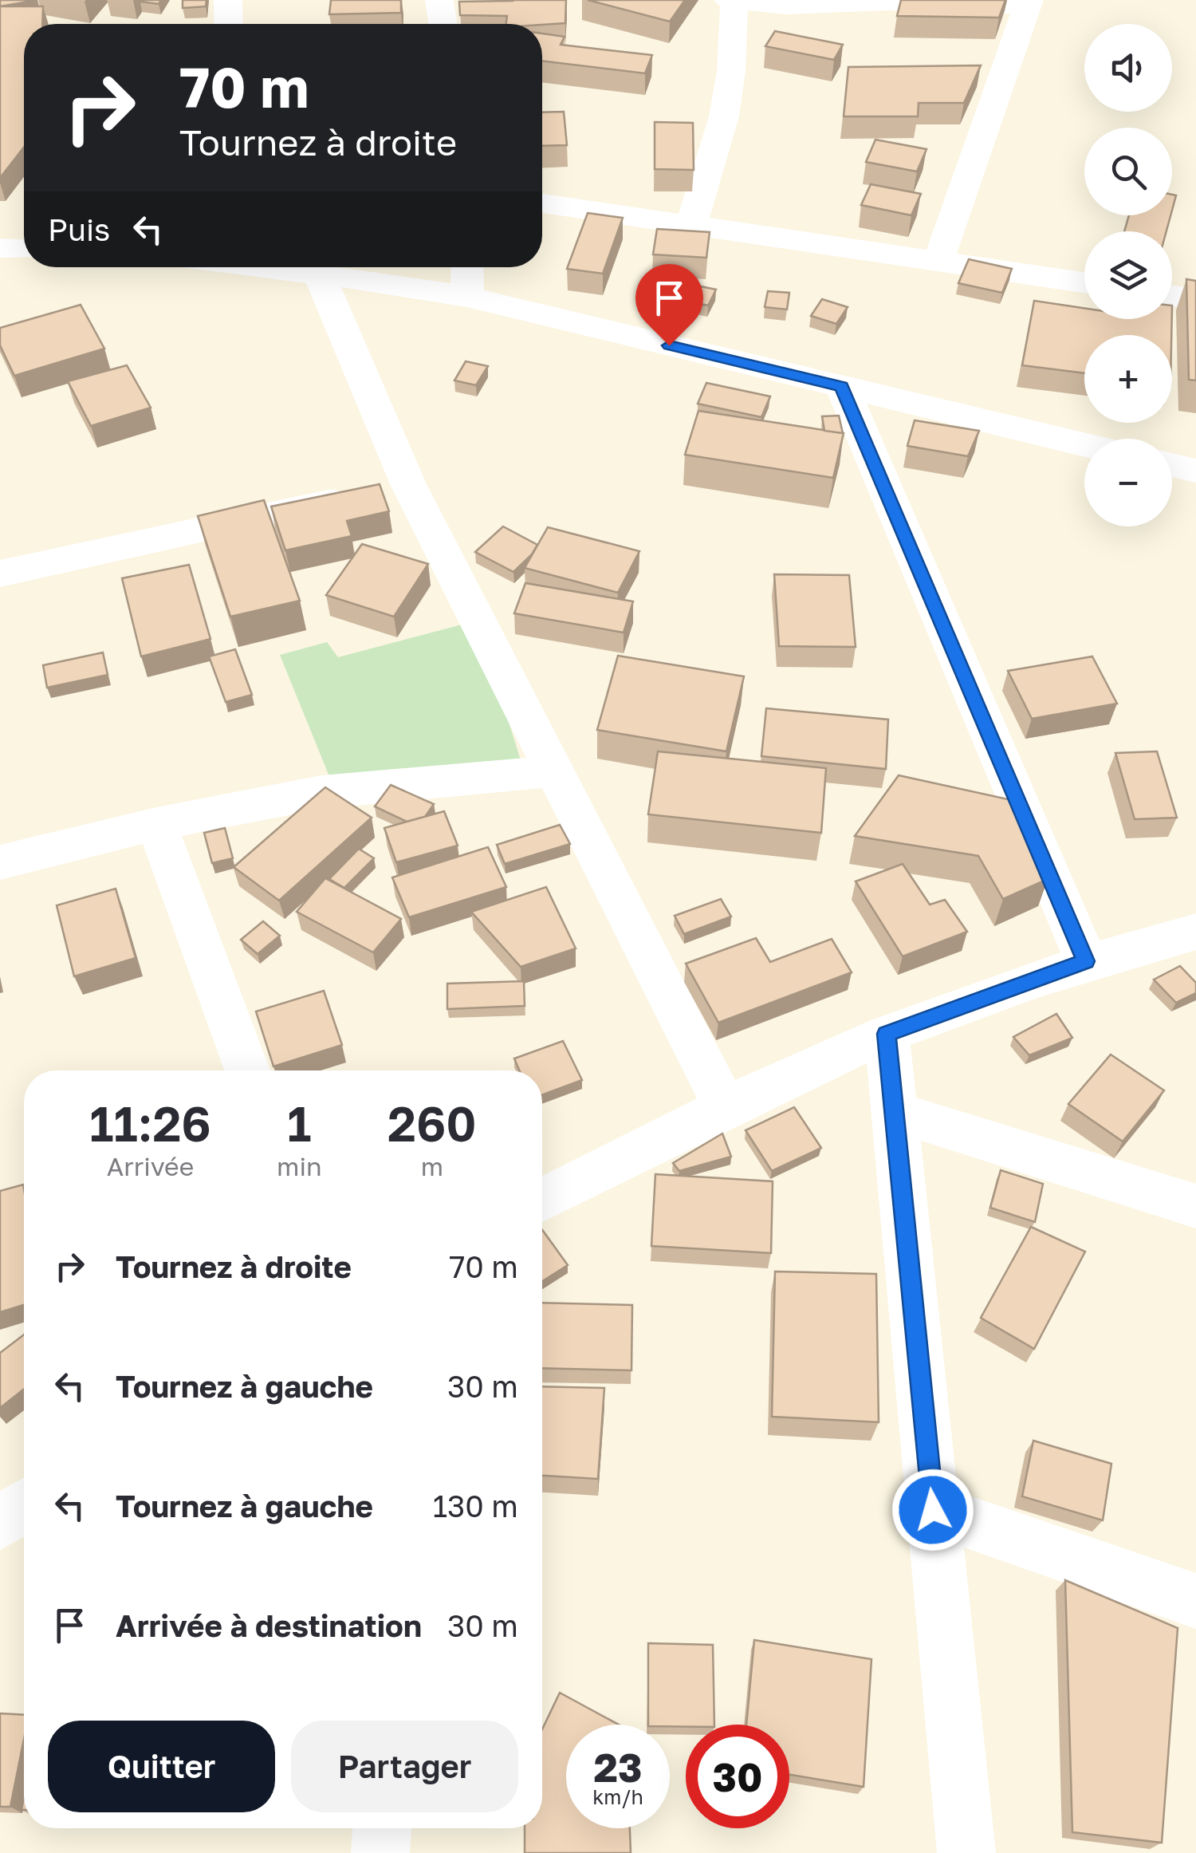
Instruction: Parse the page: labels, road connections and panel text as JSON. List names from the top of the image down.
{
  "page": {
    "map_buttons": ["+", "−"],
    "turn": ["70 m", "Tournez à droite"],
    "then": "Puis",
    "eta": [
      "11:26",
      "Arrivée",
      "1",
      "min",
      "260",
      "m"
    ],
    "list": [
      {
        "name": "Tournez à droite",
        "value": "70 m"
      },
      {
        "name": "Tournez à gauche",
        "value": "30 m"
      },
      {
        "name": "Tournez à gauche",
        "value": "130 m"
      },
      {
        "name": "Arrivée à destination",
        "value": "30 m"
      }
    ],
    "buttons": ["Quitter", "Partager"],
    "speed": "23 km/h",
    "limit": "30"
  }
}
